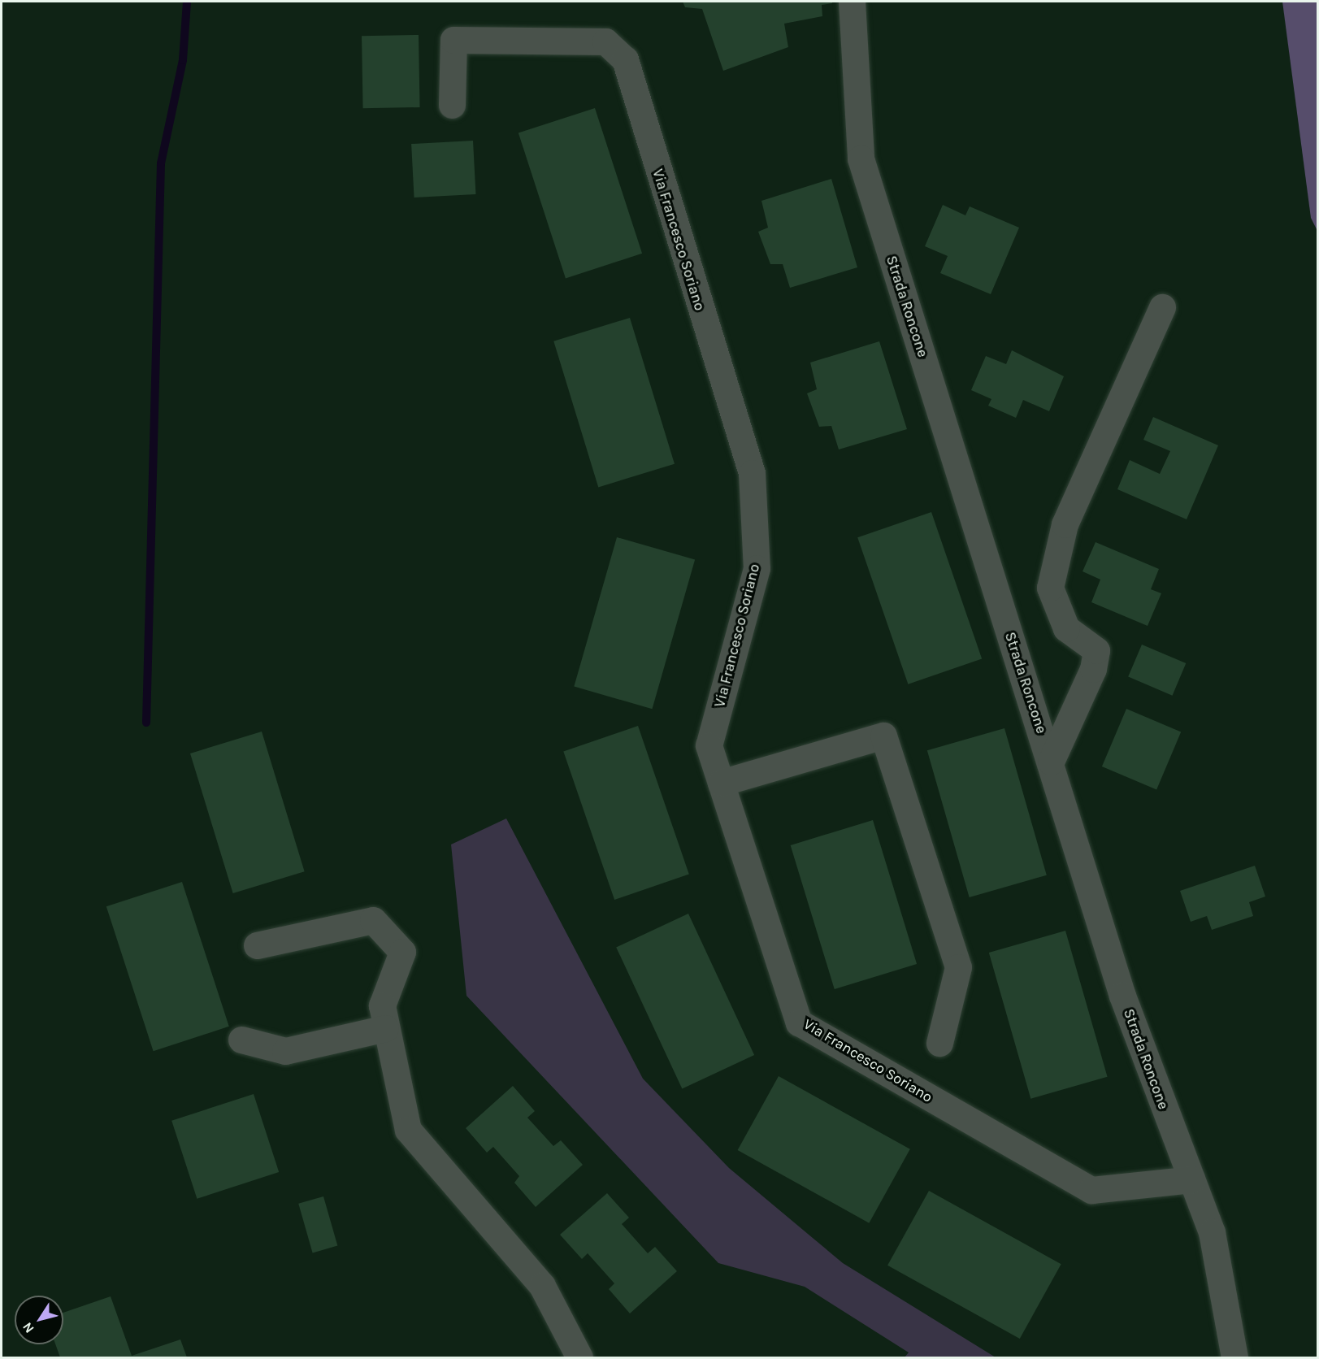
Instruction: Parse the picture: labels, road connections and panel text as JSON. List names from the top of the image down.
{
  "streets": {
    "street": ["Via Francesco Soriano", "Strada Roncone"]
  },
  "crossings": [
    ["Via Francesco Soriano", "Strada Roncone"]
  ],
  "north": "bottom left"
}
